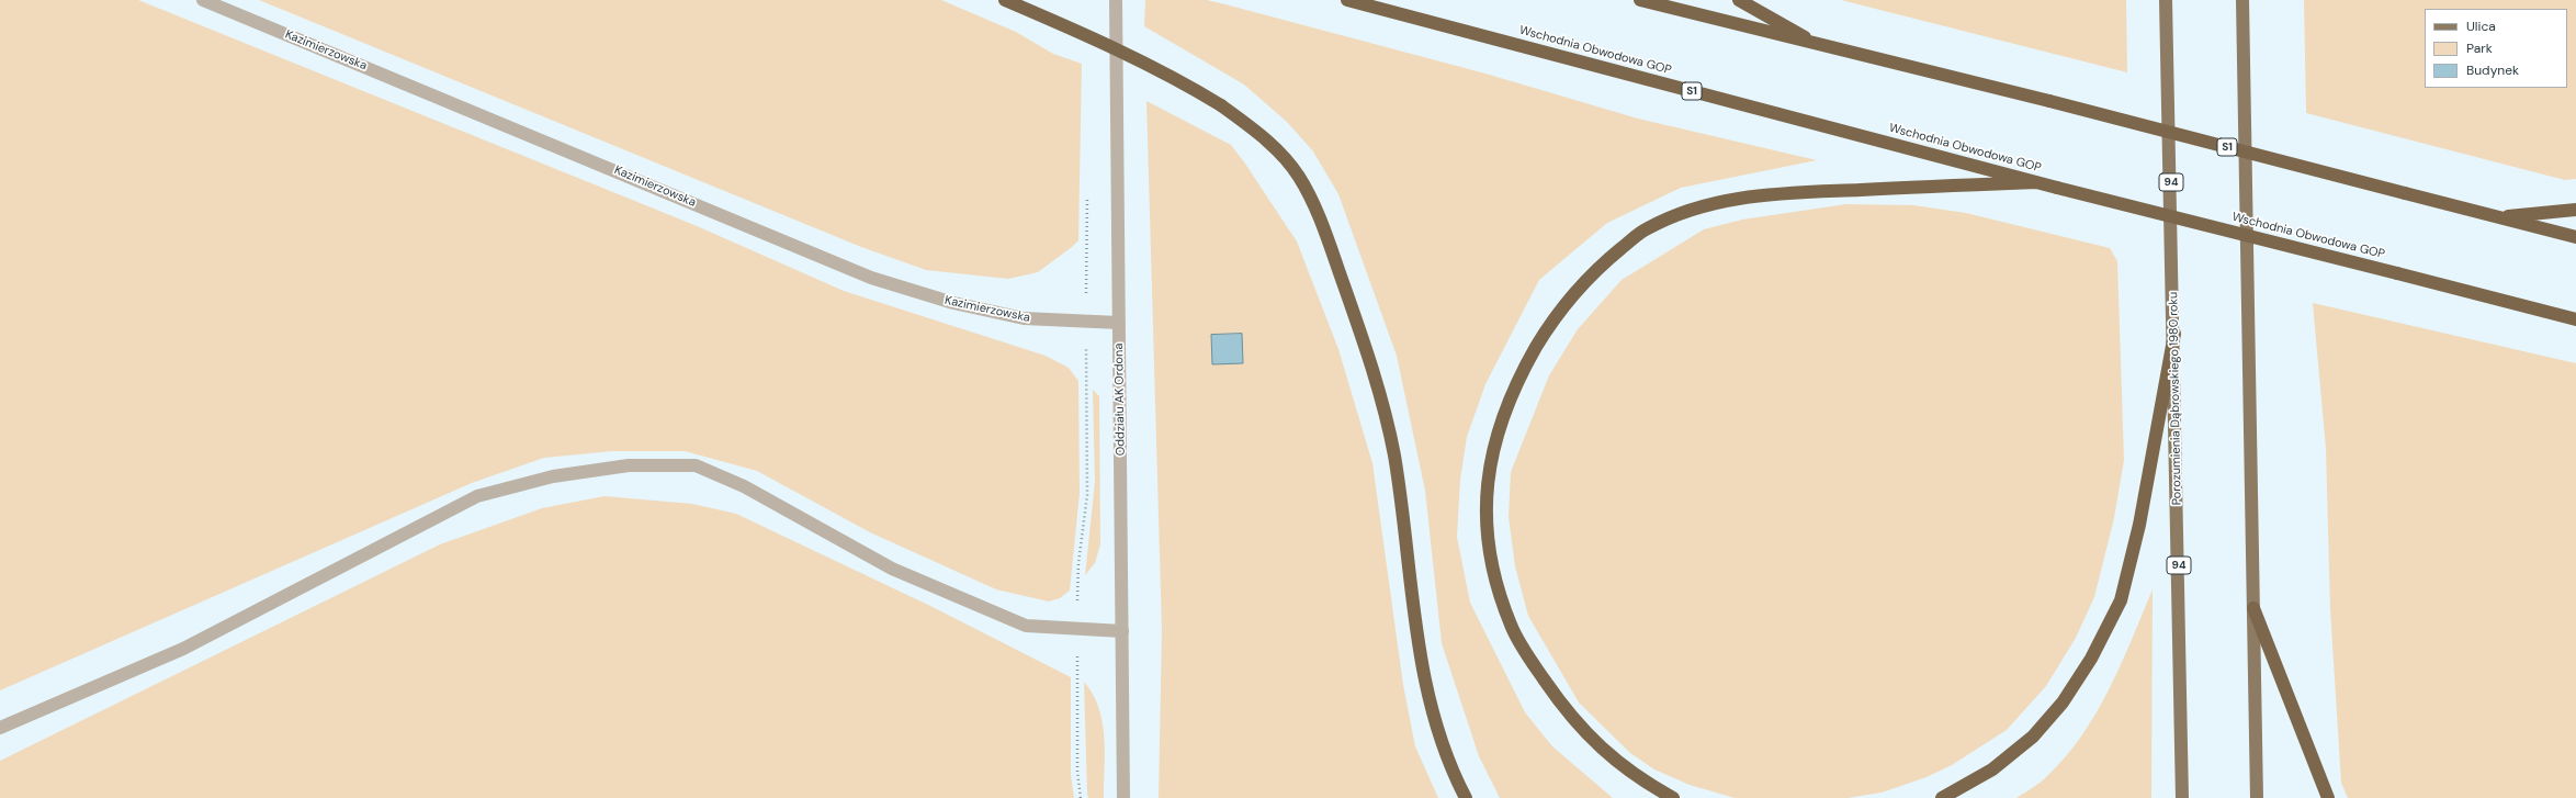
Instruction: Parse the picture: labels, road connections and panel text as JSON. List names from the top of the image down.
{
  "streets": {
    "highway": ["Wschodnia Obwodowa GOP", "S1"],
    "main road": ["94", "Porozumienia Dąbrowskiego 1980 roku"],
    "street": ["Kazimierzowska", "Oddziału AK Ordona"]
  },
  "crossings": [
    ["Kazimierzowska", "Oddziału AK Ordona"]
  ],
  "legend": ["Ulica", "Park", "Budynek"]
}
